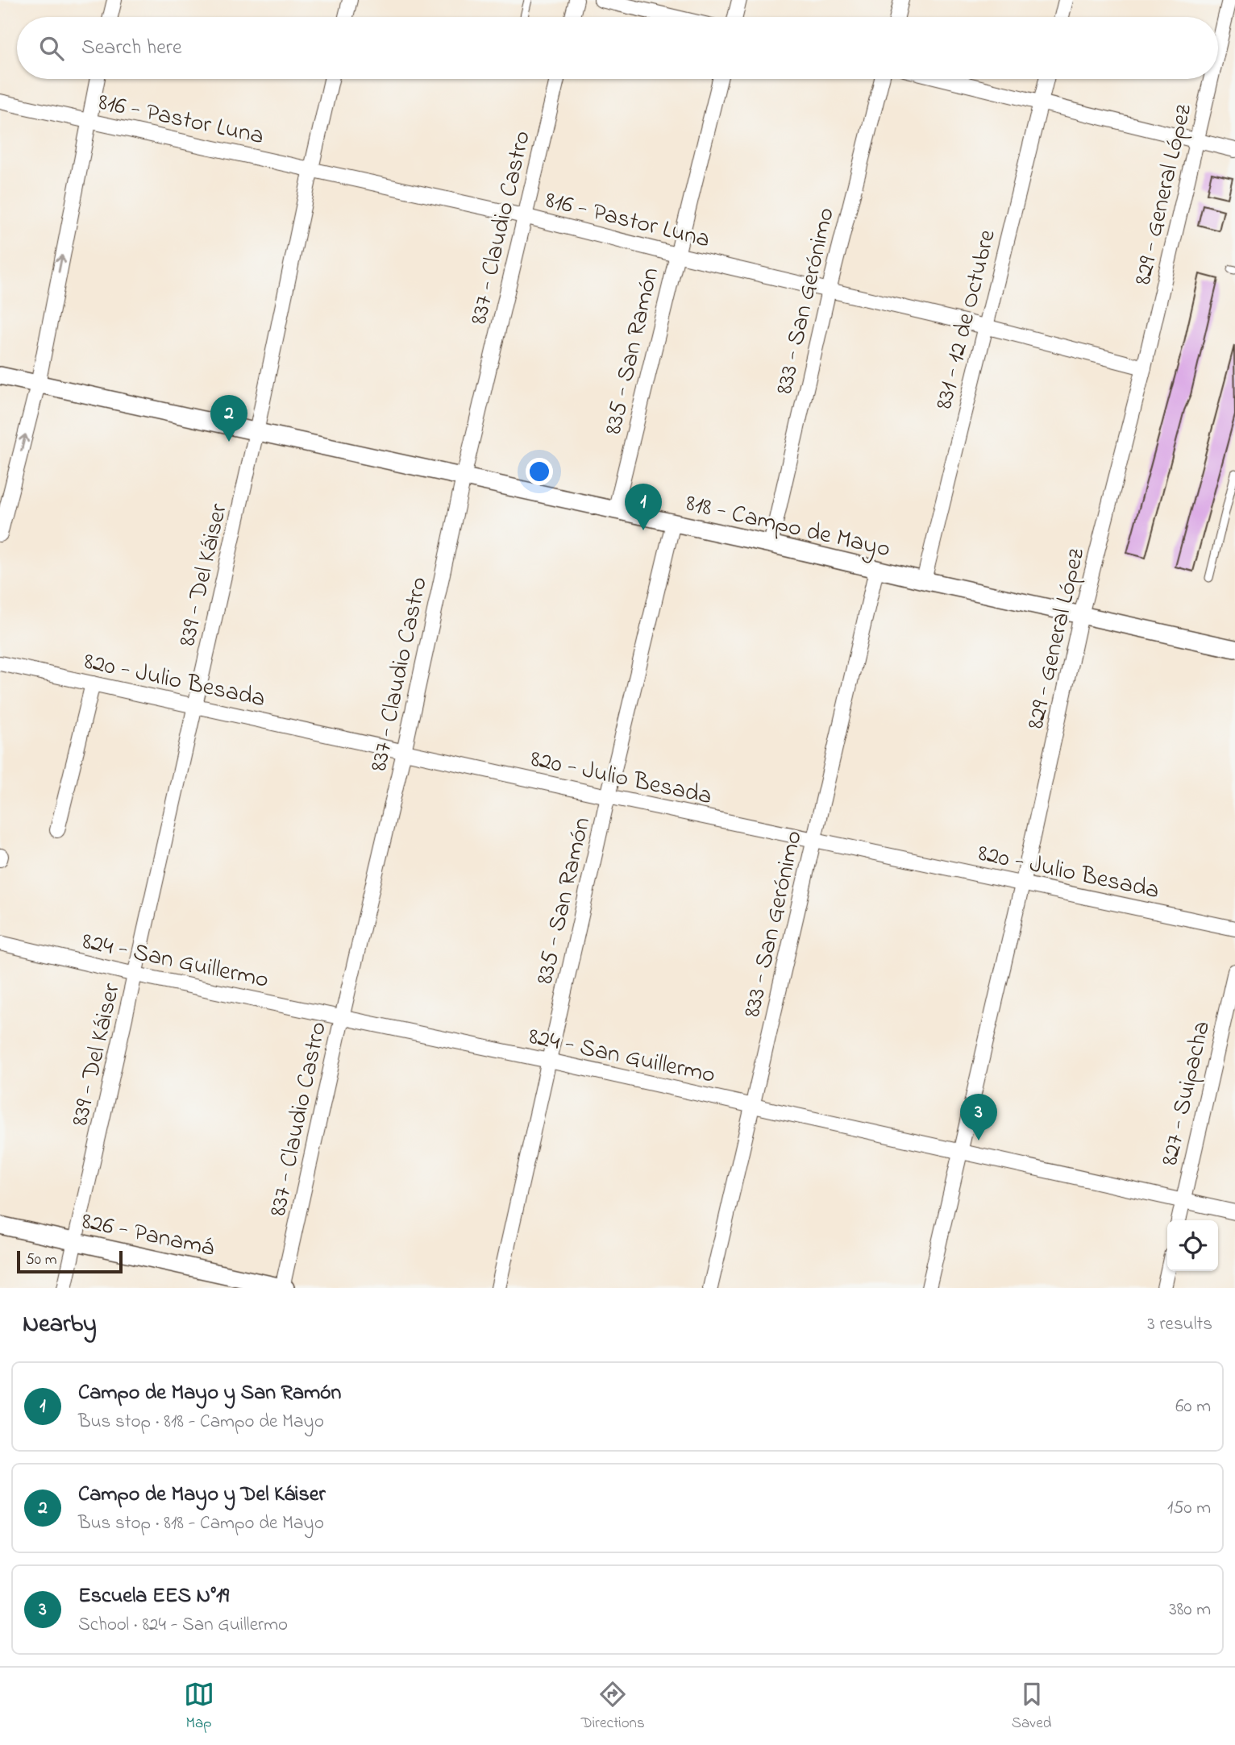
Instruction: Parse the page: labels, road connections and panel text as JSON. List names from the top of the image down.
{
  "streets": {
    "street": [
      "816 - Pastor Luna",
      "829 - General López",
      "837 - Claudio Castro",
      "833 - San Gerónimo",
      "831 - 12 de Octubre",
      "835 - San Ramón",
      "818 - Campo de Mayo",
      "839 - Del Káiser",
      "820 - Julio Besada",
      "824 - San Guillermo",
      "827 - Suipacha",
      "826 - Panamá"
    ]
  },
  "crossings": [
    ["816 - Pastor Luna", "829 - General López"],
    ["816 - Pastor Luna", "837 - Claudio Castro"],
    ["816 - Pastor Luna", "833 - San Gerónimo"],
    ["816 - Pastor Luna", "831 - 12 de Octubre"],
    ["816 - Pastor Luna", "835 - San Ramón"],
    ["816 - Pastor Luna", "839 - Del Káiser"],
    ["829 - General López", "818 - Campo de Mayo"],
    ["829 - General López", "820 - Julio Besada"],
    ["829 - General López", "824 - San Guillermo"],
    ["837 - Claudio Castro", "818 - Campo de Mayo"],
    ["837 - Claudio Castro", "820 - Julio Besada"],
    ["837 - Claudio Castro", "824 - San Guillermo"],
    ["837 - Claudio Castro", "826 - Panamá"],
    ["833 - San Gerónimo", "818 - Campo de Mayo"],
    ["833 - San Gerónimo", "820 - Julio Besada"],
    ["833 - San Gerónimo", "824 - San Guillermo"],
    ["831 - 12 de Octubre", "818 - Campo de Mayo"],
    ["835 - San Ramón", "818 - Campo de Mayo"],
    ["835 - San Ramón", "820 - Julio Besada"],
    ["835 - San Ramón", "824 - San Guillermo"],
    ["818 - Campo de Mayo", "839 - Del Káiser"],
    ["839 - Del Káiser", "820 - Julio Besada"],
    ["839 - Del Káiser", "824 - San Guillermo"],
    ["839 - Del Káiser", "826 - Panamá"],
    ["824 - San Guillermo", "827 - Suipacha"]
  ],
  "scale_bar": "50 m",
  "page": {
    "search": "Search here",
    "pins": ["2", "1", "3"],
    "scale": "50 m",
    "heading": ["Nearby", "3 results"],
    "list": [
      {
        "mark": "1",
        "name": "Campo de Mayo y San Ramón",
        "note": "Bus stop · 818 - Campo de Mayo",
        "value": "60 m"
      },
      {
        "mark": "2",
        "name": "Campo de Mayo y Del Káiser",
        "note": "Bus stop · 818 - Campo de Mayo",
        "value": "150 m"
      },
      {
        "mark": "3",
        "name": "Escuela EES N°19",
        "note": "School · 824 - San Guillermo",
        "value": "380 m"
      }
    ],
    "nav": ["Map", "Directions", "Saved"]
  }
}
